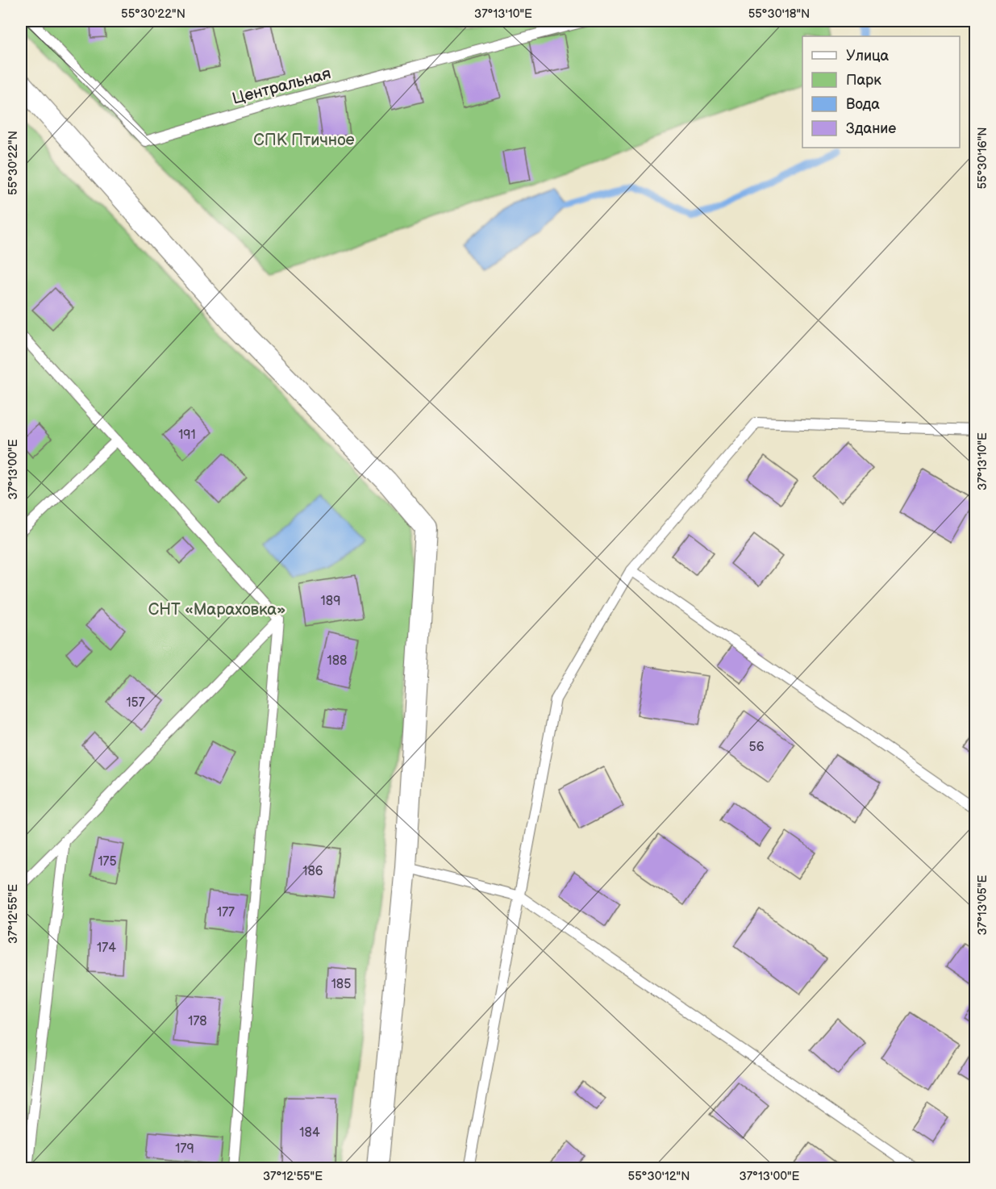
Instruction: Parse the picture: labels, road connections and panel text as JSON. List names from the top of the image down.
{
  "streets": {
    "lane": ["Центральная"]
  },
  "parks": ["СПК Птичное", "СНТ «Мараховка»"],
  "house_numbers": [
    "191",
    "189",
    "188",
    "157",
    "56",
    "175",
    "186",
    "177",
    "174",
    "185",
    "178",
    "184",
    "179"
  ],
  "legend": [
    "Улица",
    "Парк",
    "Вода",
    "Здание"
  ],
  "coordinates": [
    "55°30'22\"N",
    "37°13'10\"E",
    "55°30'18\"N",
    "55°30'16\"N",
    "37°13'00\"E",
    "37°13'05\"E",
    "37°12'55\"E",
    "55°30'12\"N"
  ]
}
